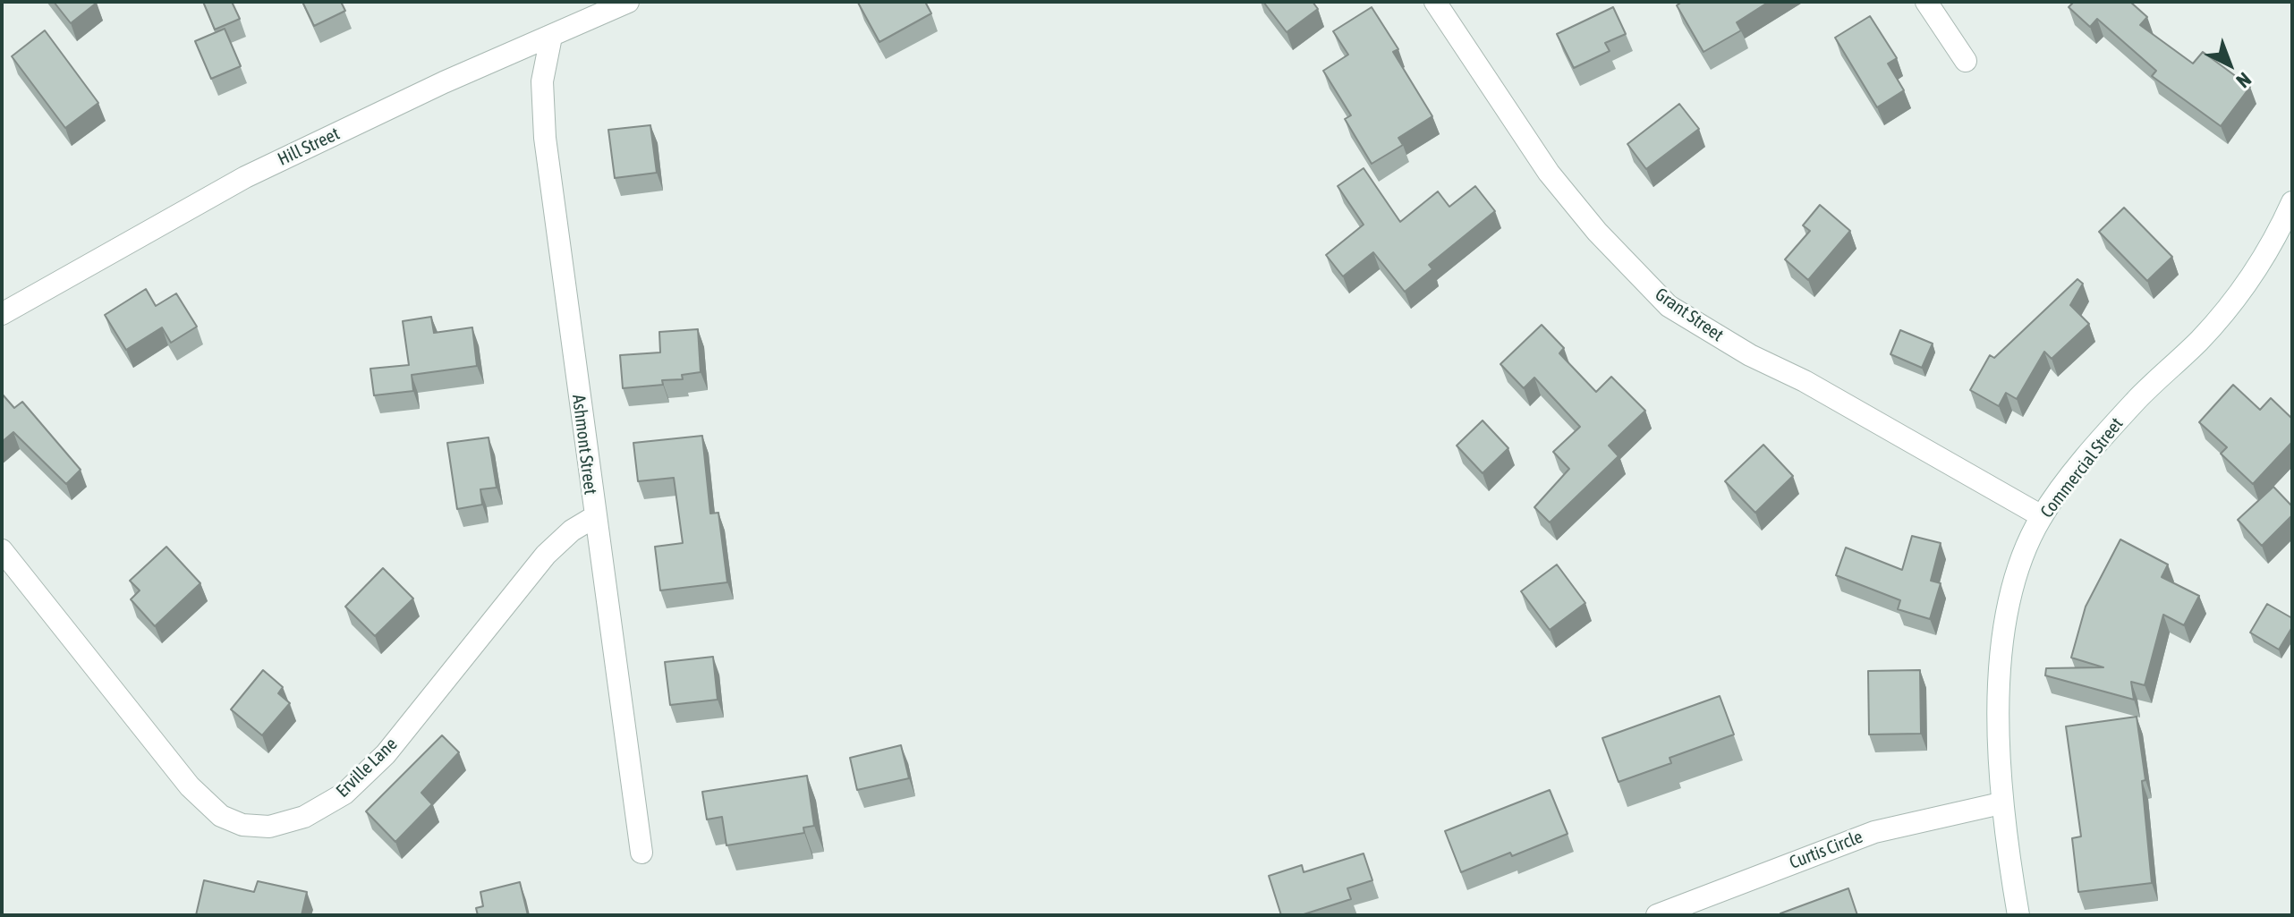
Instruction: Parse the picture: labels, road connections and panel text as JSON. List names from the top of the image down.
{
  "streets": {
    "street": [
      "Hill Street",
      "Grant Street",
      "Ashmont Street",
      "Commercial Street",
      "Erville Lane",
      "Curtis Circle"
    ]
  },
  "crossings": [
    ["Hill Street", "Ashmont Street"],
    ["Grant Street", "Commercial Street"],
    ["Ashmont Street", "Erville Lane"],
    ["Commercial Street", "Curtis Circle"]
  ],
  "north": "bottom right"
}
